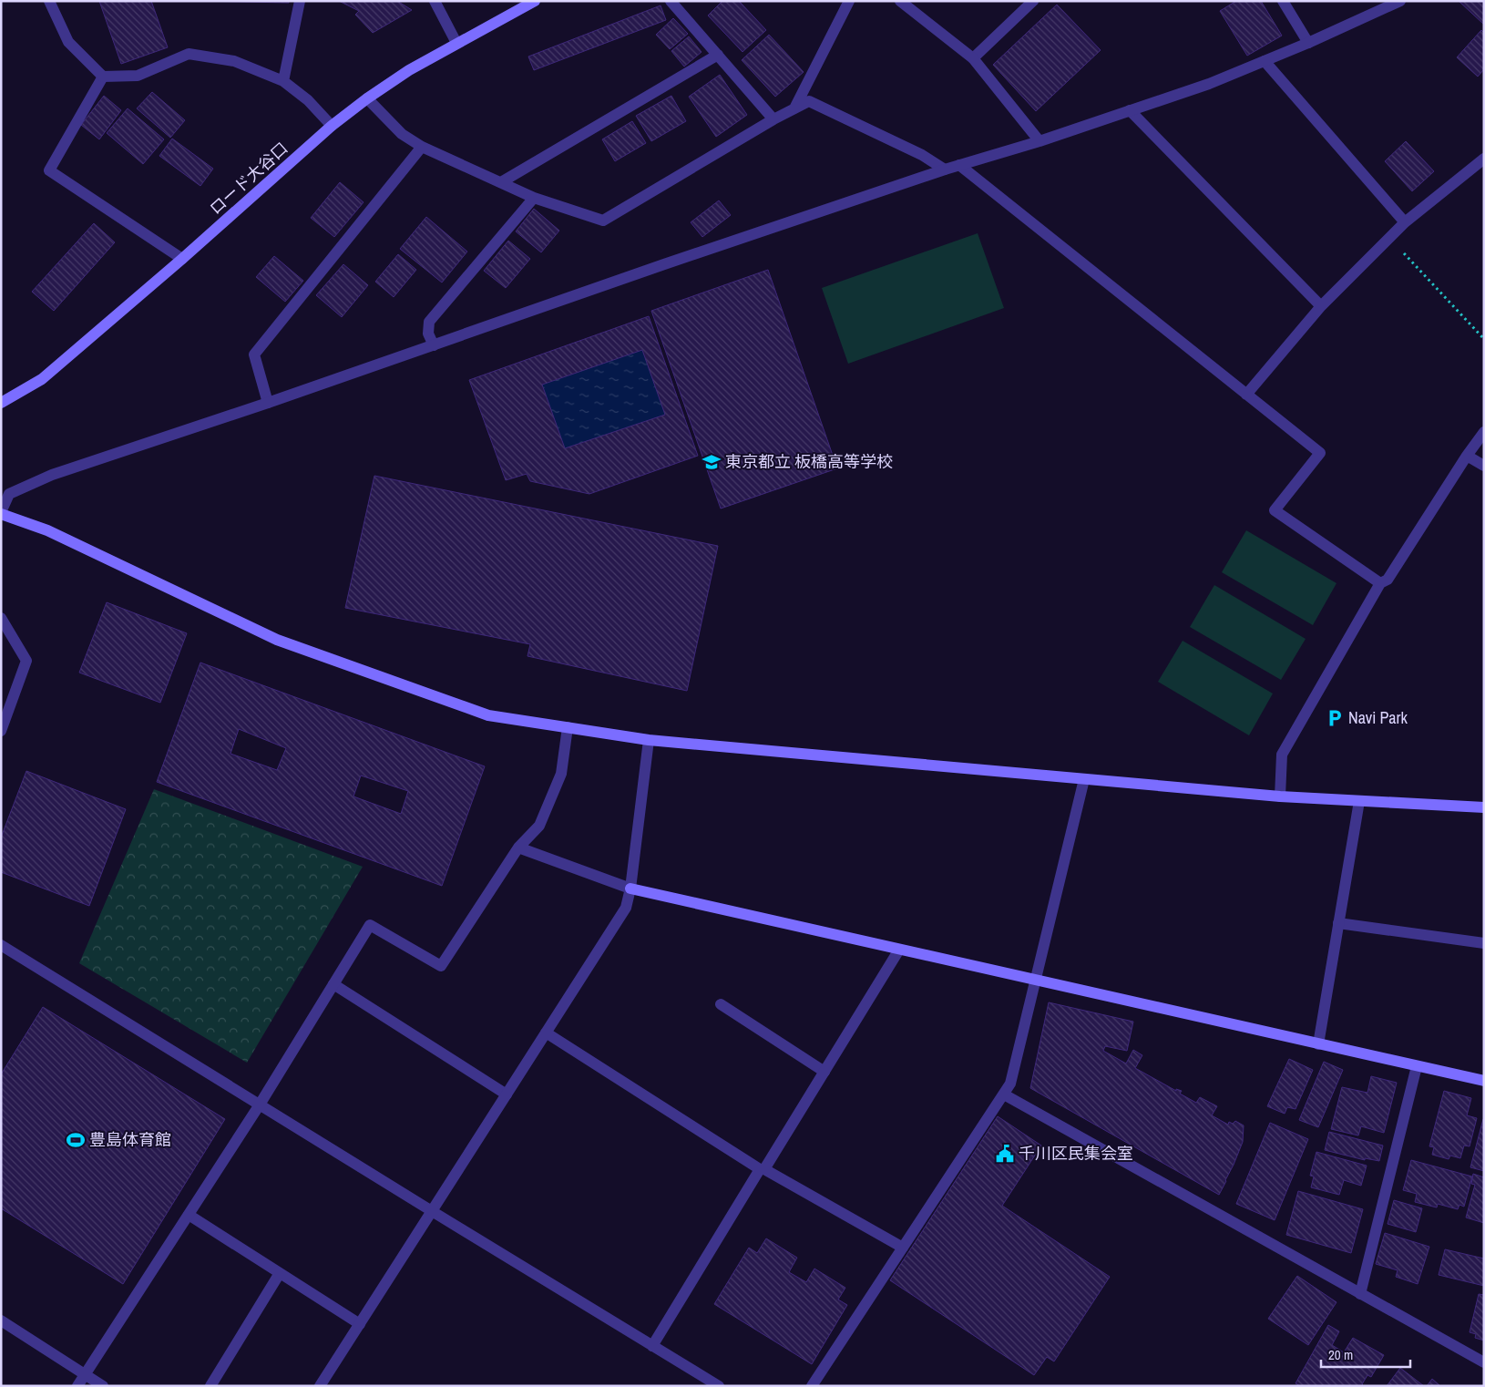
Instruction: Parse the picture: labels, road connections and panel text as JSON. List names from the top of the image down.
{
  "streets": {
    "street": ["ロード大谷口"]
  },
  "places": {
    "school or university": ["東京都立 板橋高等学校"],
    "parking": ["Navi Park"],
    "sports": ["豊島体育館"],
    "public building": ["千川区民集会室"]
  },
  "scale_bar": "20 m"
}
